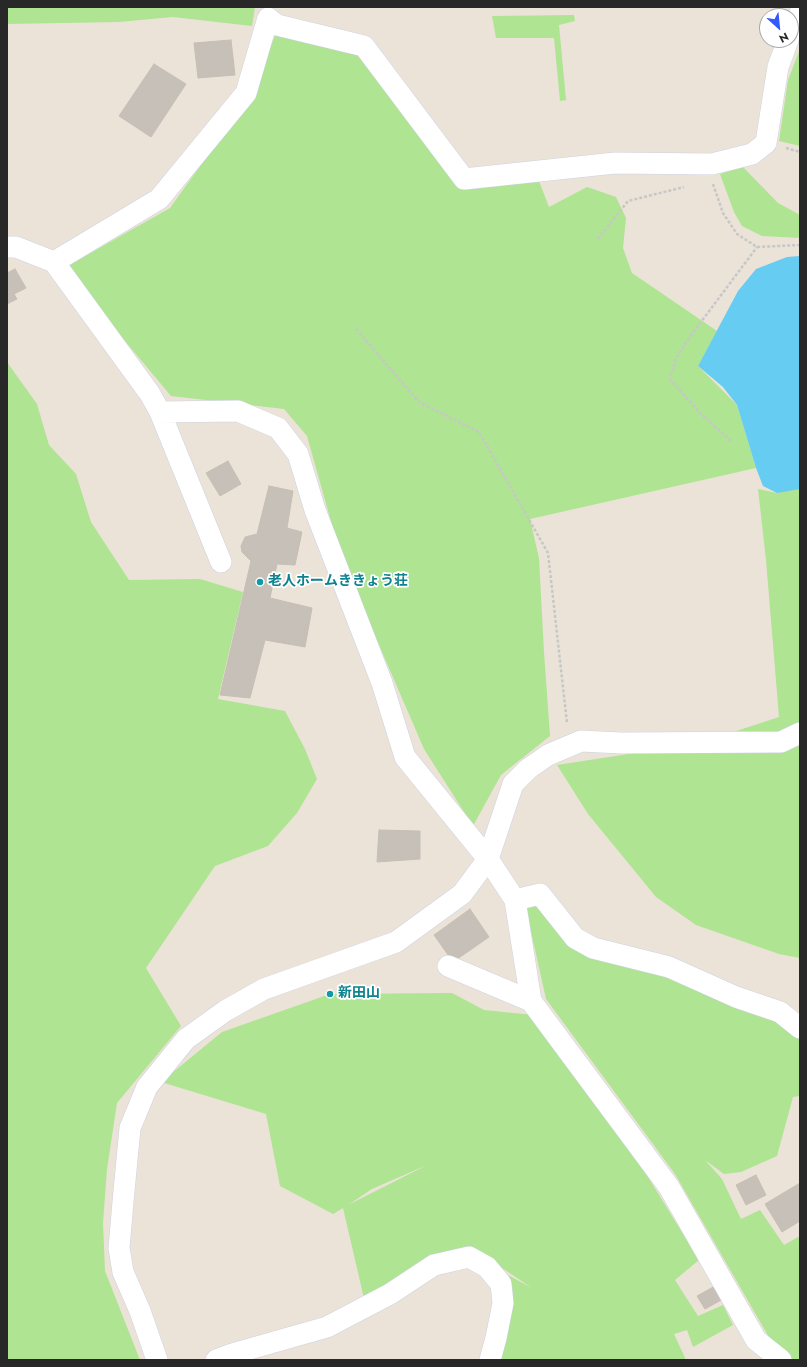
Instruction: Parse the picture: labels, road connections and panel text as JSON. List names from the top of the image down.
{
  "places": ["老人ホームききょう荘", "新田山"],
  "north": "bottom right"
}
